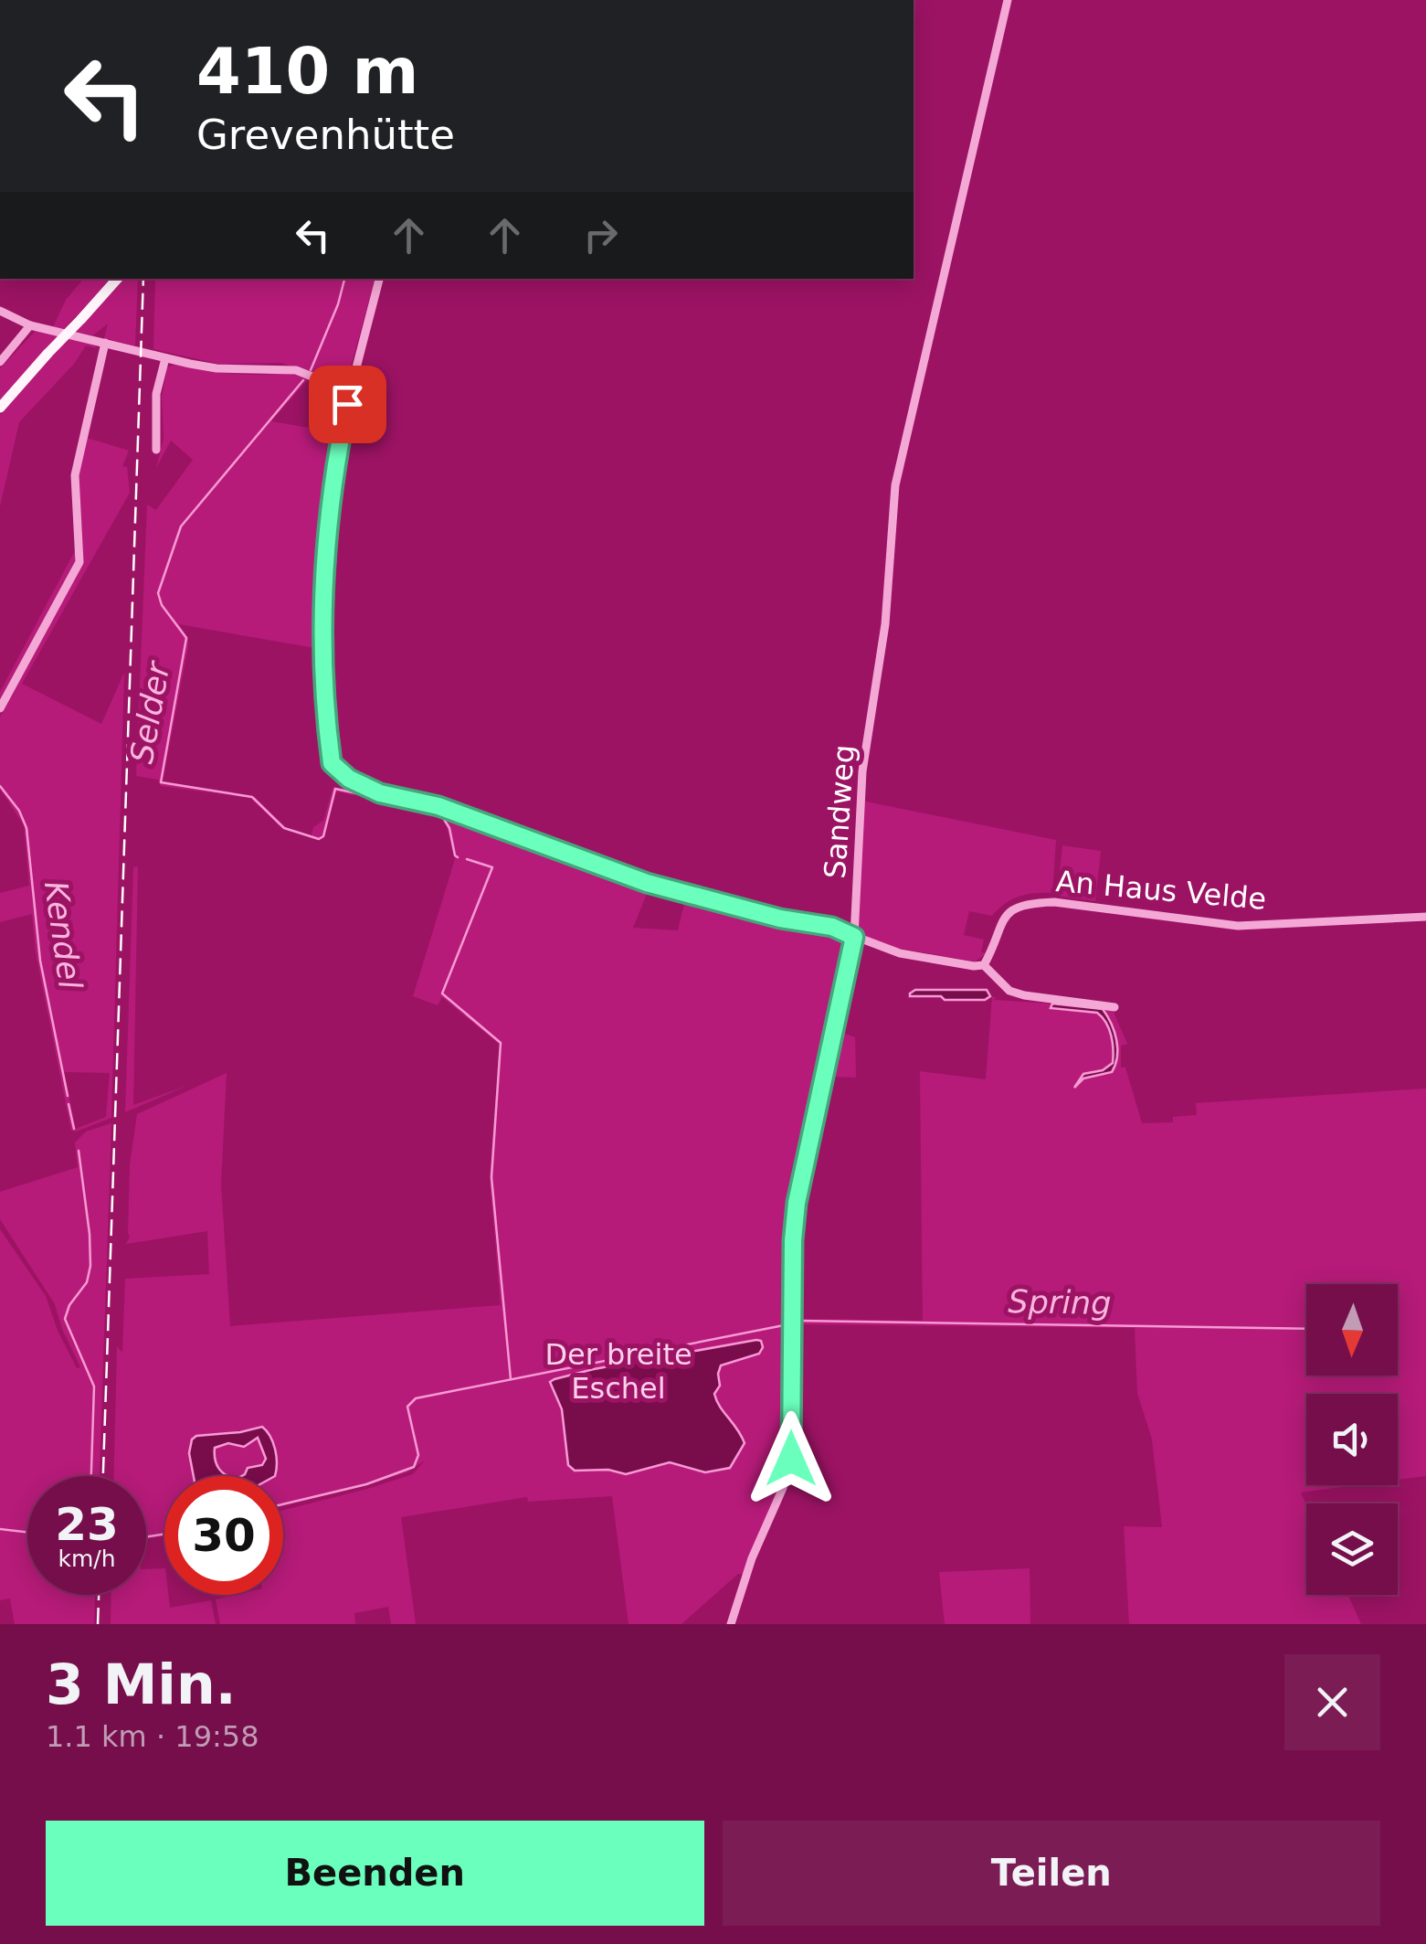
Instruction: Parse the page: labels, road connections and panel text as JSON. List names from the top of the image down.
{
  "streets": {
    "street": ["Sandweg", "An Haus Velde"]
  },
  "water": ["Selder", "Kendel", "Spring"],
  "parks": ["Der breite Eschel"],
  "north": "bottom",
  "page": {
    "turn": ["410 m", "Grevenhütte"],
    "speed": "23 km/h",
    "limit": "30",
    "heading": ["3 Min.", "1.1 km · 19:58"],
    "buttons": ["Beenden", "Teilen"]
  }
}
